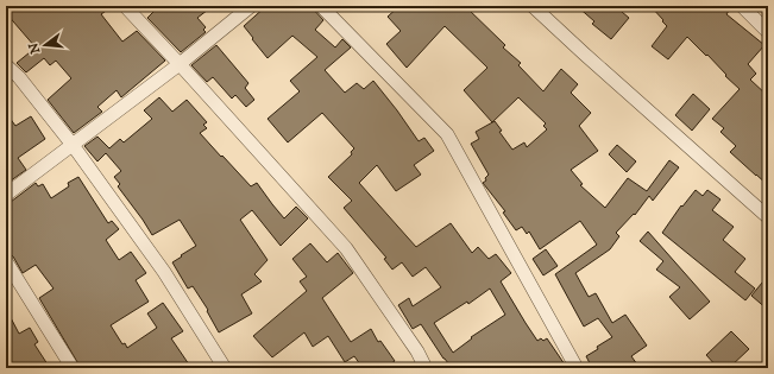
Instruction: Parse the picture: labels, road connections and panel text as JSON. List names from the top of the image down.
{
  "north": "left"
}
